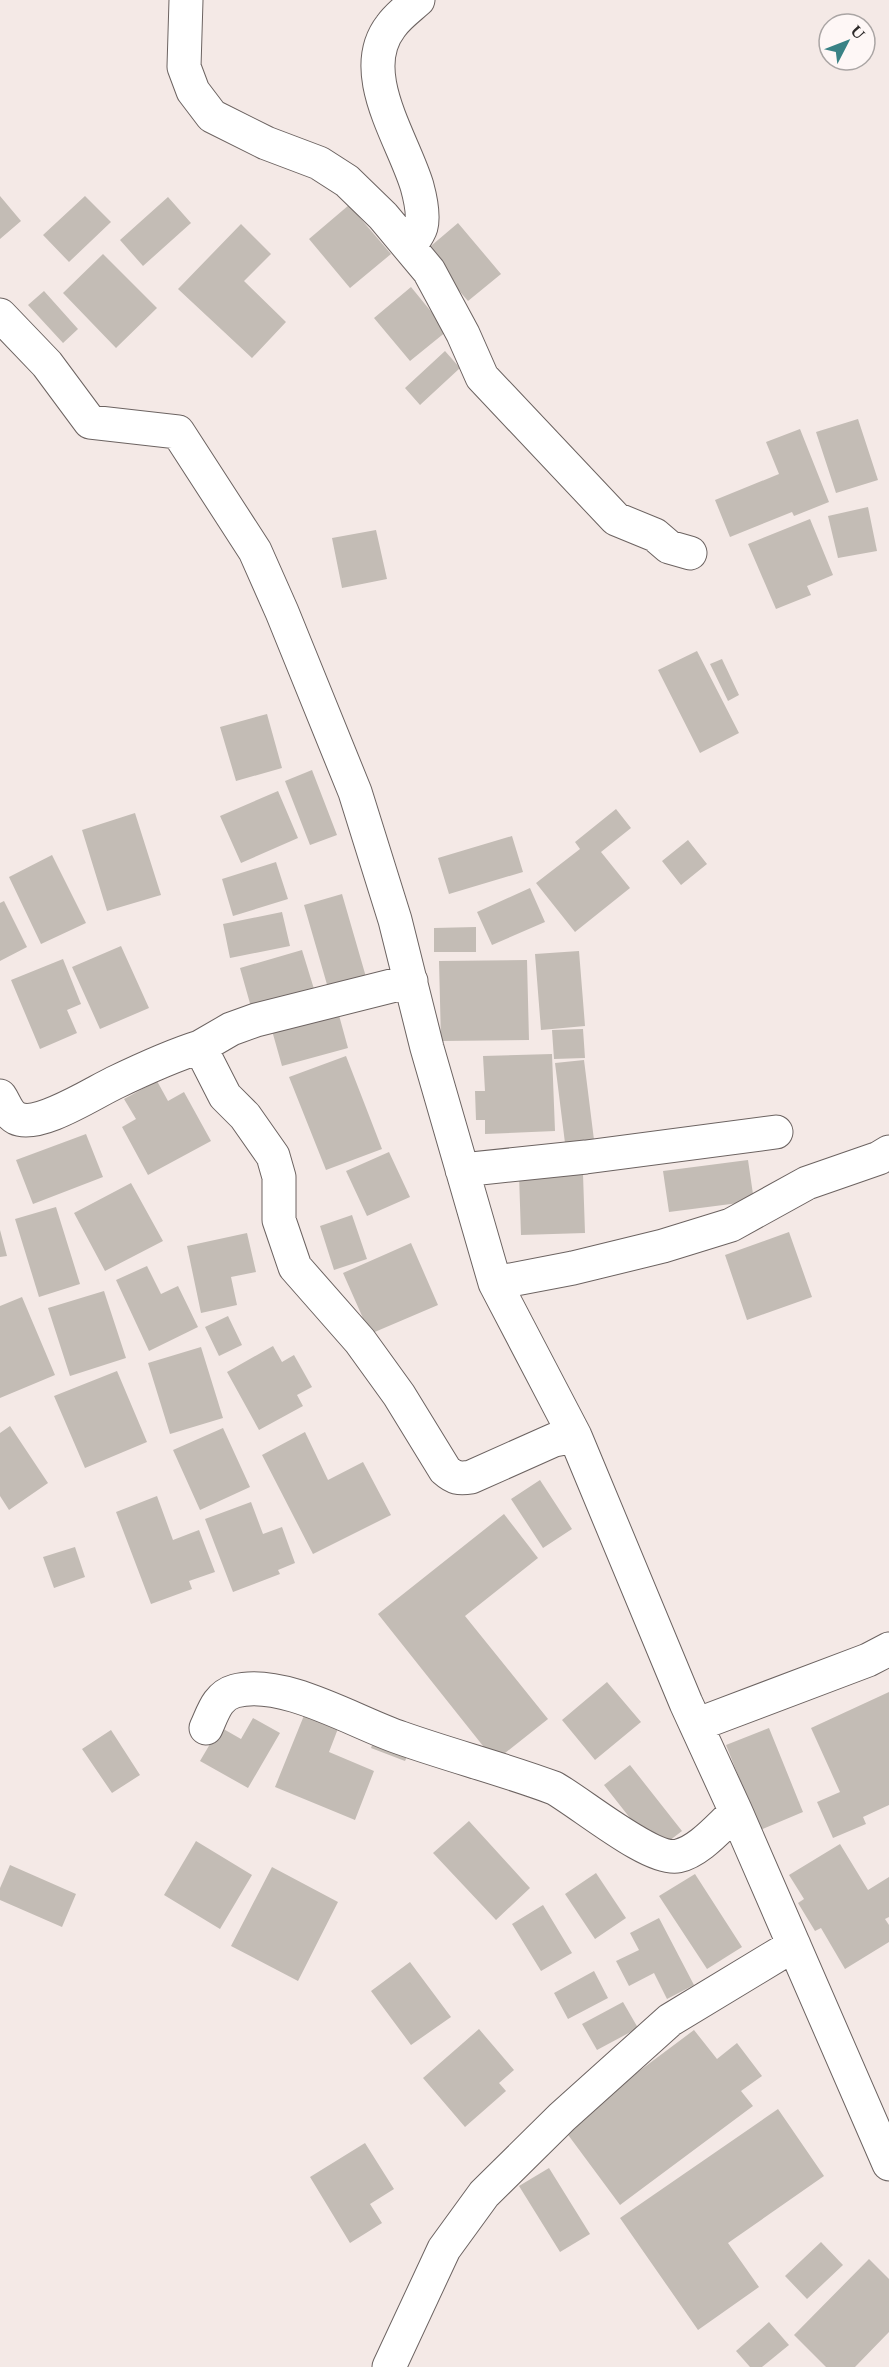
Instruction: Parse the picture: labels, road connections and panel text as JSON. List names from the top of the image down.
{
  "north": "top right"
}
